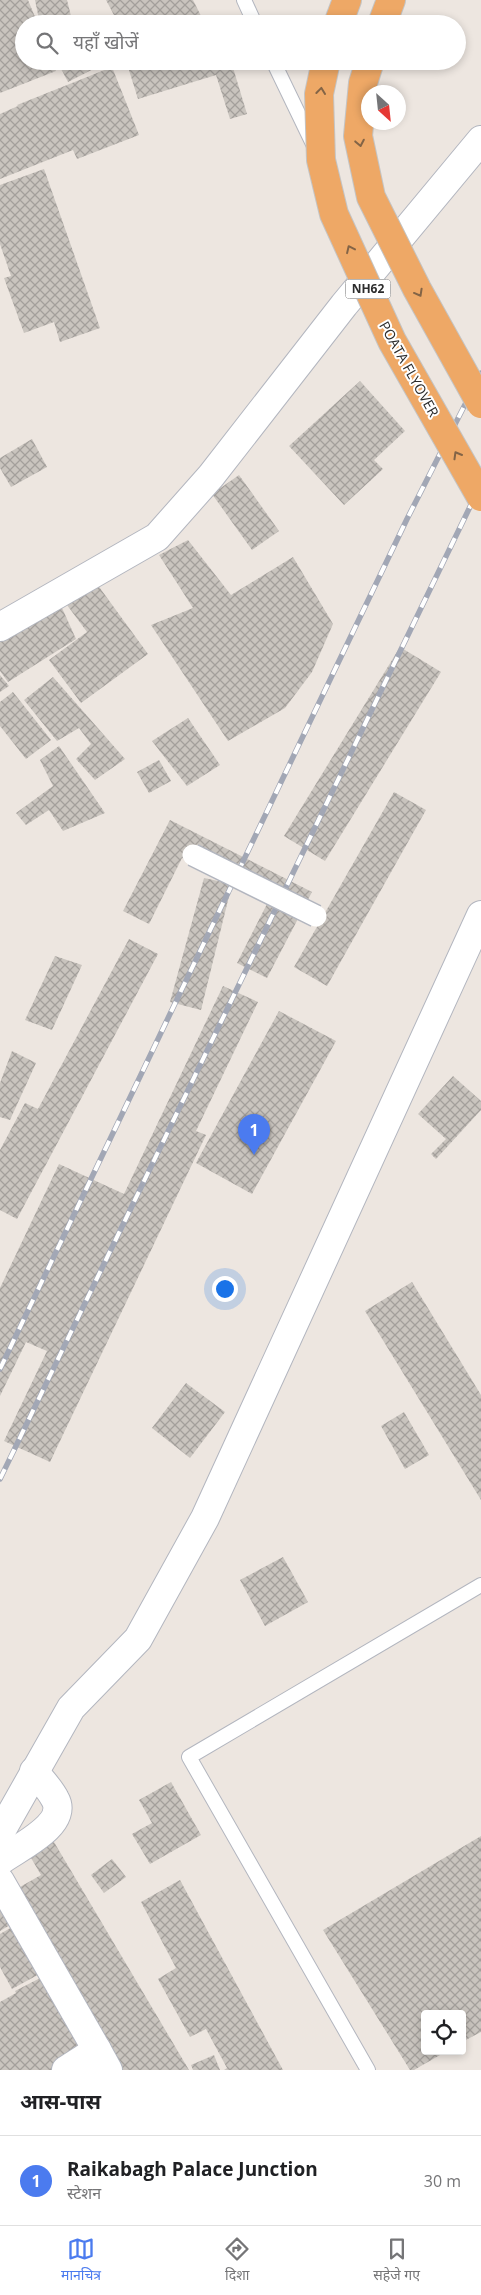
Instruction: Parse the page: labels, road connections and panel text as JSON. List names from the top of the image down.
{
  "streets": {
    "highway": ["NH62", "POATA FLYOVER"]
  },
  "north": "bottom right",
  "page": {
    "search": "यहाँ खोजें",
    "pins": "1",
    "heading": "आस-पास",
    "list": [
      {
        "mark": "1",
        "name": "Raikabagh Palace Junction",
        "note": "स्टेशन",
        "value": "30 m"
      }
    ],
    "nav": ["मानचित्र", "दिशा", "सहेजे गए"]
  }
}
